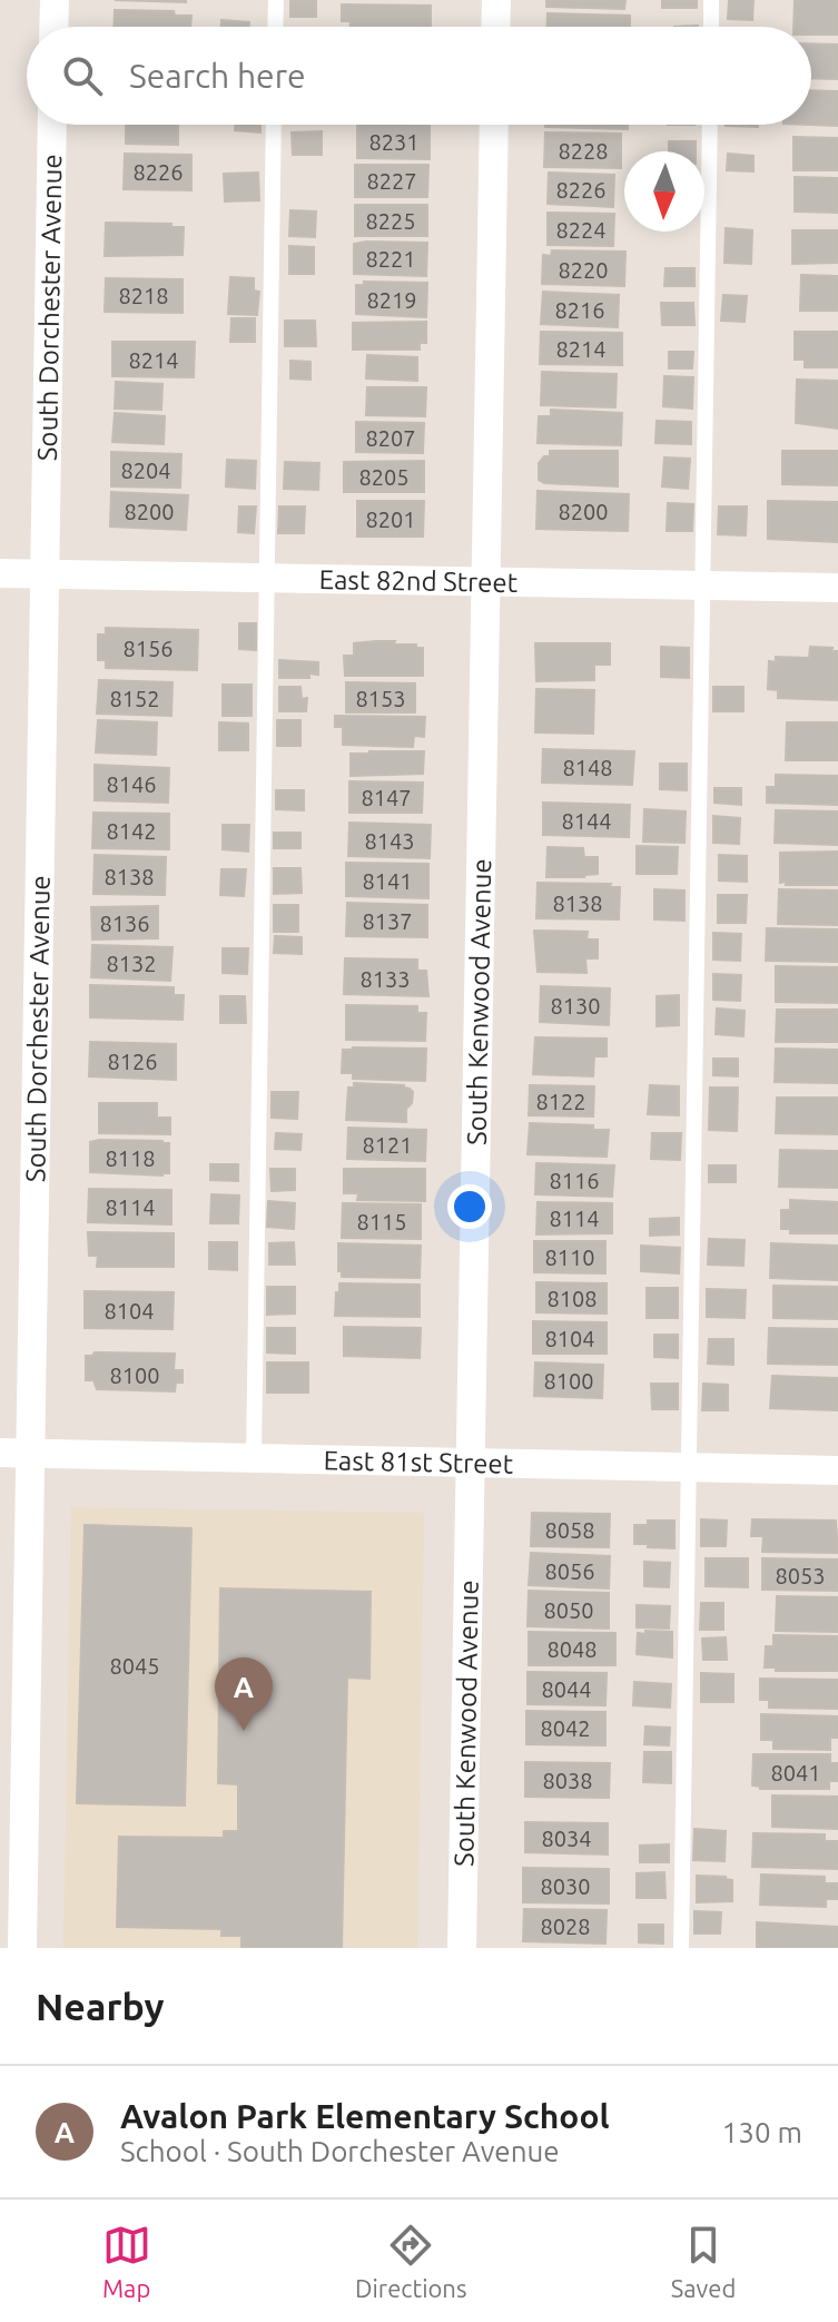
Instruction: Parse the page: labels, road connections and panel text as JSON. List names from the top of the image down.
{
  "streets": {
    "street": [
      "South Dorchester Avenue",
      "East 82nd Street",
      "South Kenwood Avenue",
      "East 81st Street"
    ]
  },
  "crossings": [
    ["South Dorchester Avenue", "East 82nd Street"],
    ["South Dorchester Avenue", "East 81st Street"],
    ["East 82nd Street", "South Kenwood Avenue"],
    ["South Kenwood Avenue", "East 81st Street"]
  ],
  "house_numbers": [
    "8231",
    "8228",
    "8226",
    "8227",
    "8226",
    "8225",
    "8224",
    "8221",
    "8220",
    "8218",
    "8219",
    "8216",
    "8214",
    "8214",
    "8207",
    "8204",
    "8205",
    "8200",
    "8200",
    "8201",
    "8156",
    "8152",
    "8153",
    "8148",
    "8146",
    "8147",
    "8144",
    "8142",
    "8143",
    "8138",
    "8141",
    "8138",
    "8137",
    "8136",
    "8132",
    "8133",
    "8130",
    "8126",
    "8122",
    "8121",
    "8118",
    "8116",
    "8114",
    "8114",
    "8115",
    "8110",
    "8108",
    "8104",
    "8104",
    "8100",
    "8100",
    "8058",
    "8056",
    "8053",
    "8050",
    "8048",
    "8045",
    "8044",
    "8042",
    "8041",
    "8038",
    "8034",
    "8030",
    "8028"
  ],
  "north": "bottom",
  "page": {
    "search": "Search here",
    "pins": "A",
    "heading": "Nearby",
    "list": [
      {
        "mark": "A",
        "name": "Avalon Park Elementary School",
        "note": "School · South Dorchester Avenue",
        "value": "130 m"
      }
    ],
    "nav": ["Map", "Directions", "Saved"]
  }
}
